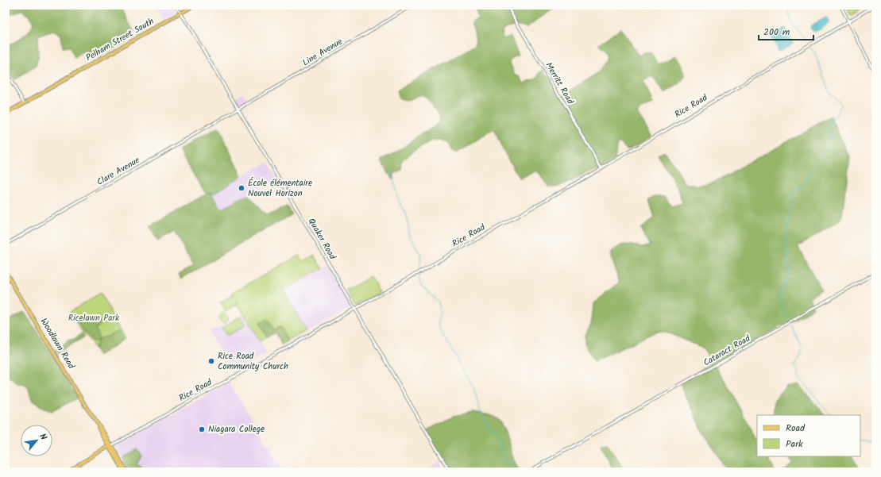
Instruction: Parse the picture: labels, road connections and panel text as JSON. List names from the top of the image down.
{
  "streets": {
    "main road": ["Pelham Street South", "Rice Road", "Woodlawn Road"],
    "street": [
      "Line Avenue",
      "Merritt Road",
      "Clare Avenue",
      "Quaker Road",
      "Cataract Road"
    ]
  },
  "crossings": [
    ["Pelham Street South", "Quaker Road"],
    ["Line Avenue", "Clare Avenue"],
    ["Line Avenue", "Quaker Road"],
    ["Merritt Road", "Rice Road"],
    ["Rice Road", "Quaker Road"],
    ["Rice Road", "Woodlawn Road"],
    ["Clare Avenue", "Quaker Road"]
  ],
  "parks": ["Ricelawn Park"],
  "places": ["École élémentaire Nouvel Horizon", "Rice Road Community Church", "Niagara College"],
  "legend": ["Road", "Park"],
  "scale_bar": "200 m",
  "north": "top right"
}
